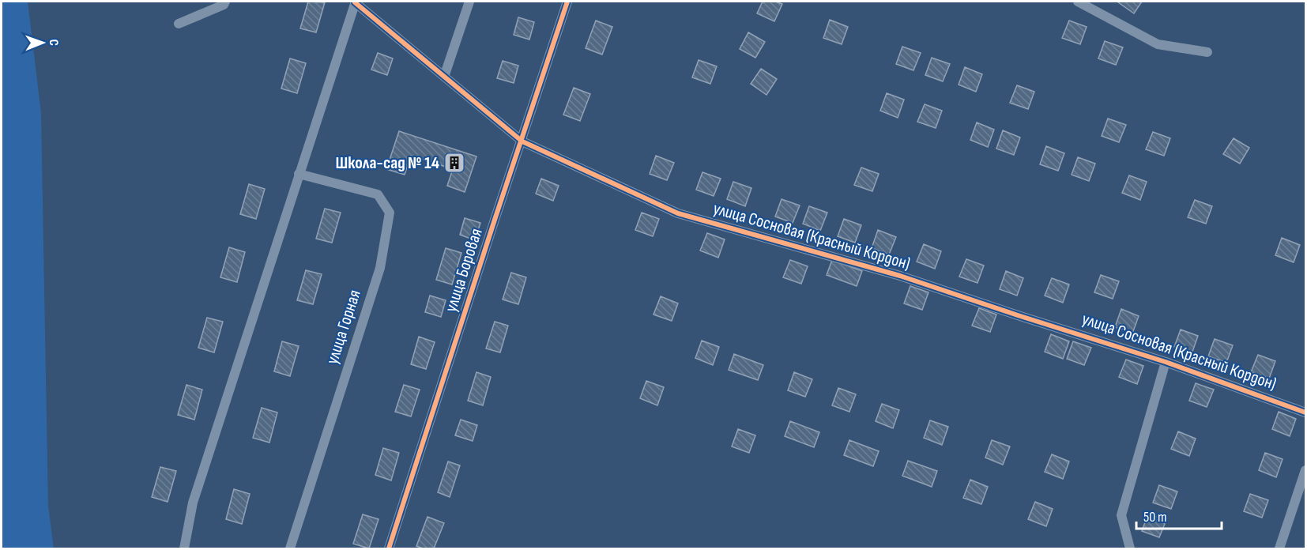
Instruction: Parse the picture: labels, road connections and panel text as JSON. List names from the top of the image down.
{
  "streets": {
    "street": ["улица Сосновая (Красный Кордон)", "улица Боровая", "улица Горная"]
  },
  "crossings": [
    ["улица Сосновая (Красный Кордон)", "улица Боровая"]
  ],
  "places": {
    "building": ["Школа-сад № 14"]
  },
  "scale_bar": "50 m",
  "north": "right"
}
